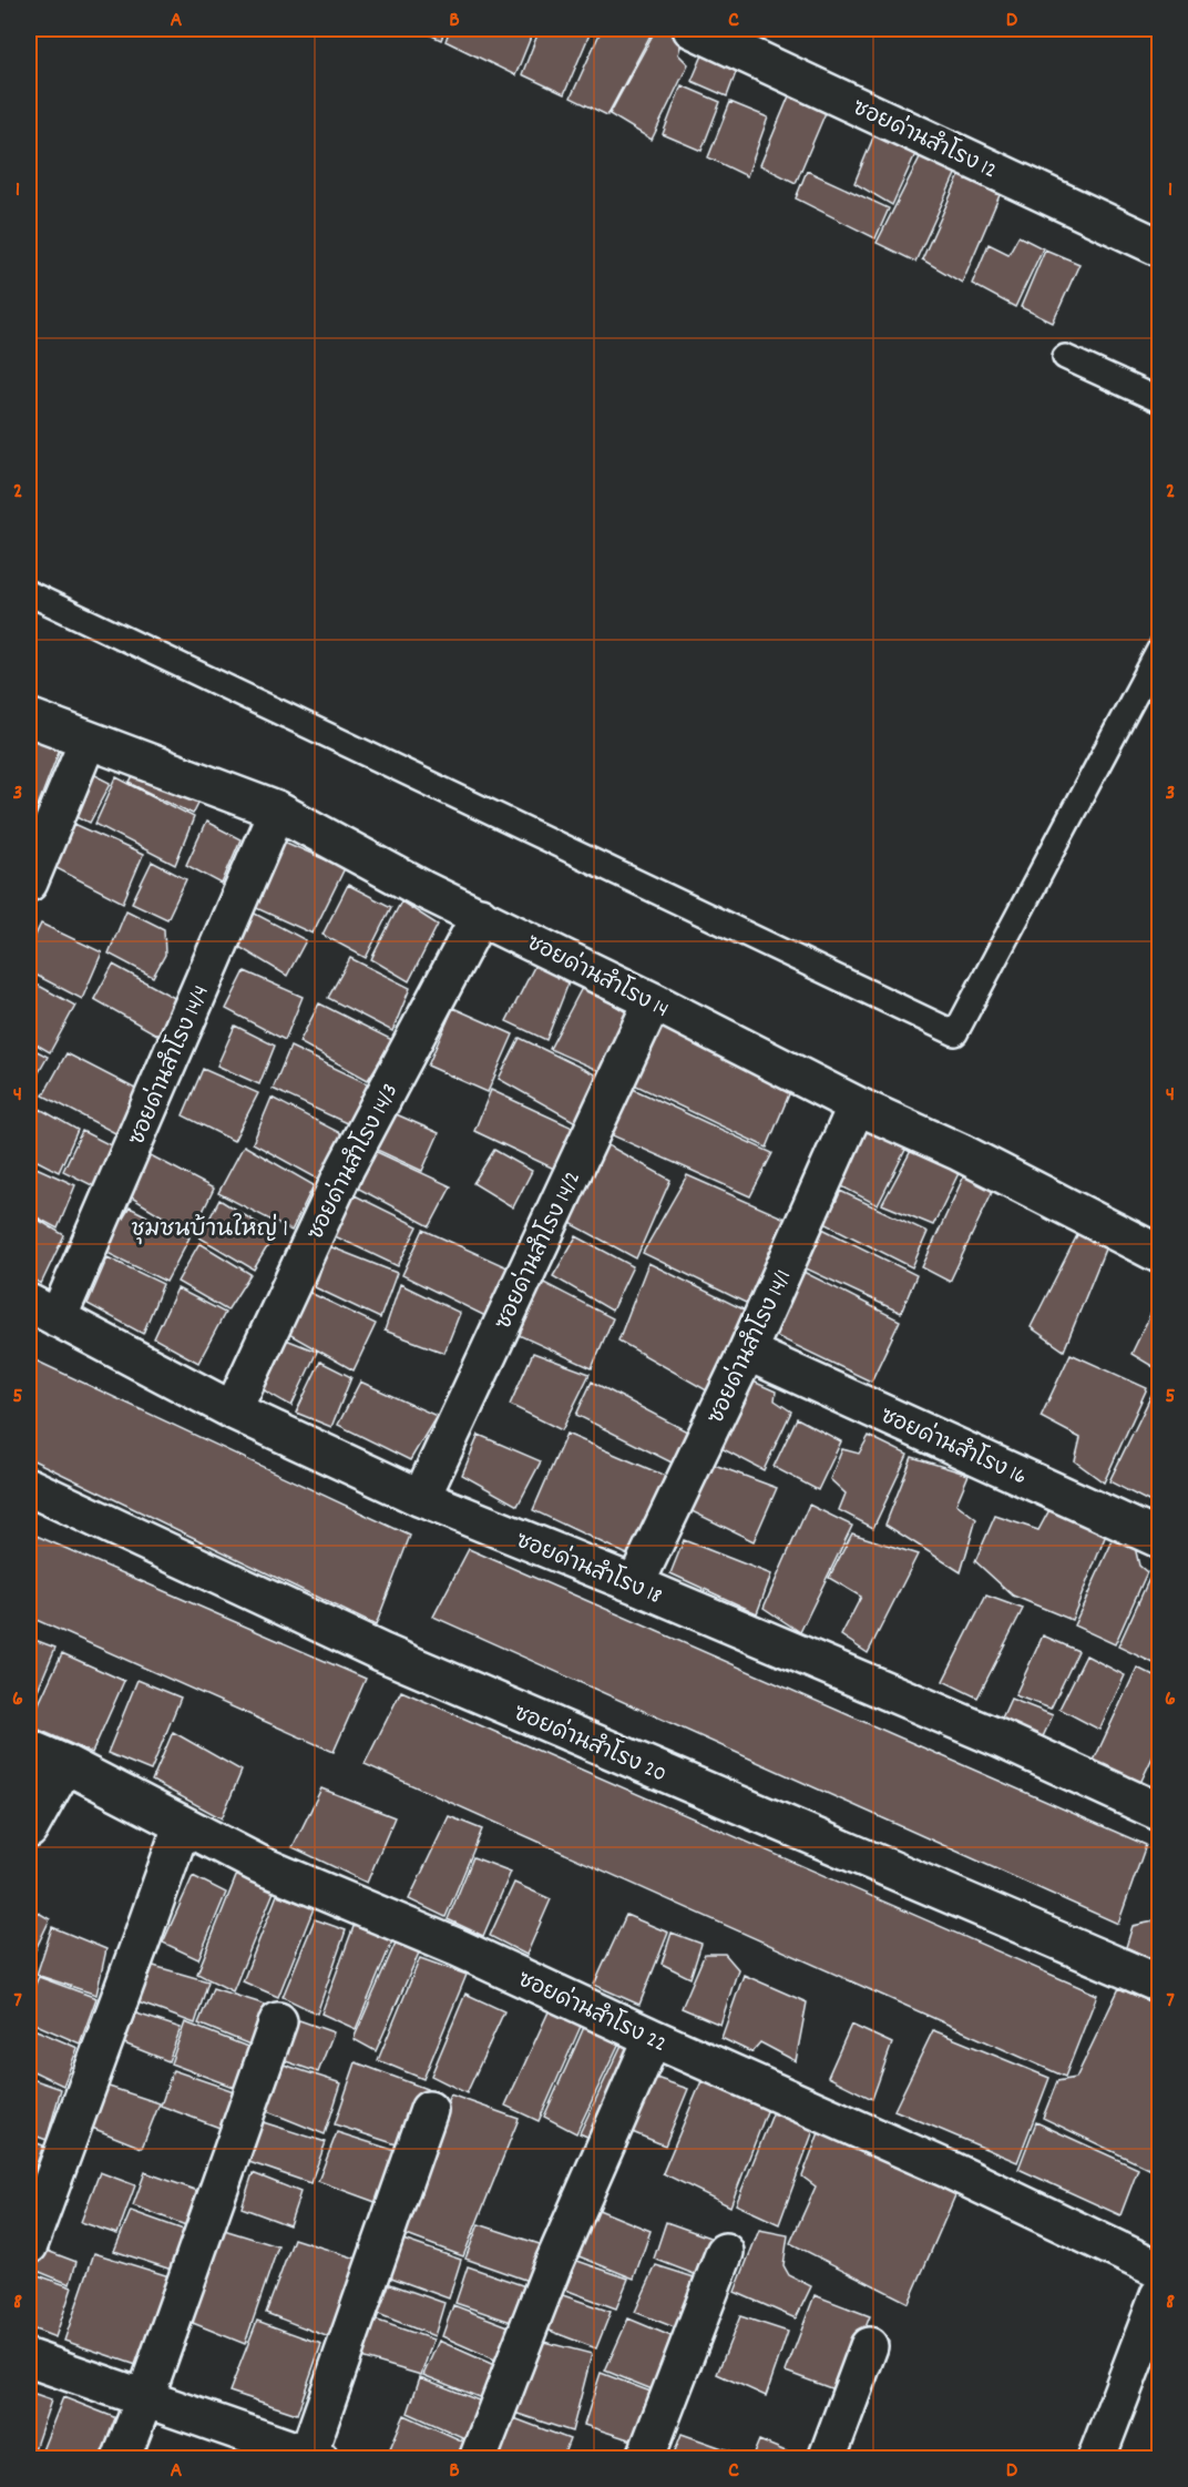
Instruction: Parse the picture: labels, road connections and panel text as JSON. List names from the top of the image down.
{
  "streets": {
    "street": [
      "ซอยด่านสำโรง 12",
      "ซอยด่านสำโรง 14",
      "ซอยด่านสำโรง 14/4",
      "ซอยด่านสำโรง 14/3",
      "ซอยด่านสำโรง 14/2",
      "ซอยด่านสำโรง 14/1",
      "ซอยด่านสำโรง 16",
      "ซอยด่านสำโรง 18",
      "ซอยด่านสำโรง 20",
      "ซอยด่านสำโรง 22"
    ]
  },
  "crossings": [
    ["ซอยด่านสำโรง 14", "ซอยด่านสำโรง 14/4"],
    ["ซอยด่านสำโรง 14", "ซอยด่านสำโรง 14/3"],
    ["ซอยด่านสำโรง 14", "ซอยด่านสำโรง 14/2"],
    ["ซอยด่านสำโรง 14", "ซอยด่านสำโรง 14/1"],
    ["ซอยด่านสำโรง 14/4", "ซอยด่านสำโรง 18"],
    ["ซอยด่านสำโรง 14/3", "ซอยด่านสำโรง 18"],
    ["ซอยด่านสำโรง 14/2", "ซอยด่านสำโรง 18"],
    ["ซอยด่านสำโรง 14/1", "ซอยด่านสำโรง 16"],
    ["ซอยด่านสำโรง 14/1", "ซอยด่านสำโรง 18"]
  ],
  "districts": ["ชุมชนบ้านใหญ่ 1"],
  "grid": {
    "columns": [
      "A",
      "B",
      "C",
      "D"
    ],
    "rows": [
      "1",
      "2",
      "3",
      "4",
      "5",
      "6",
      "7",
      "8"
    ]
  }
}
